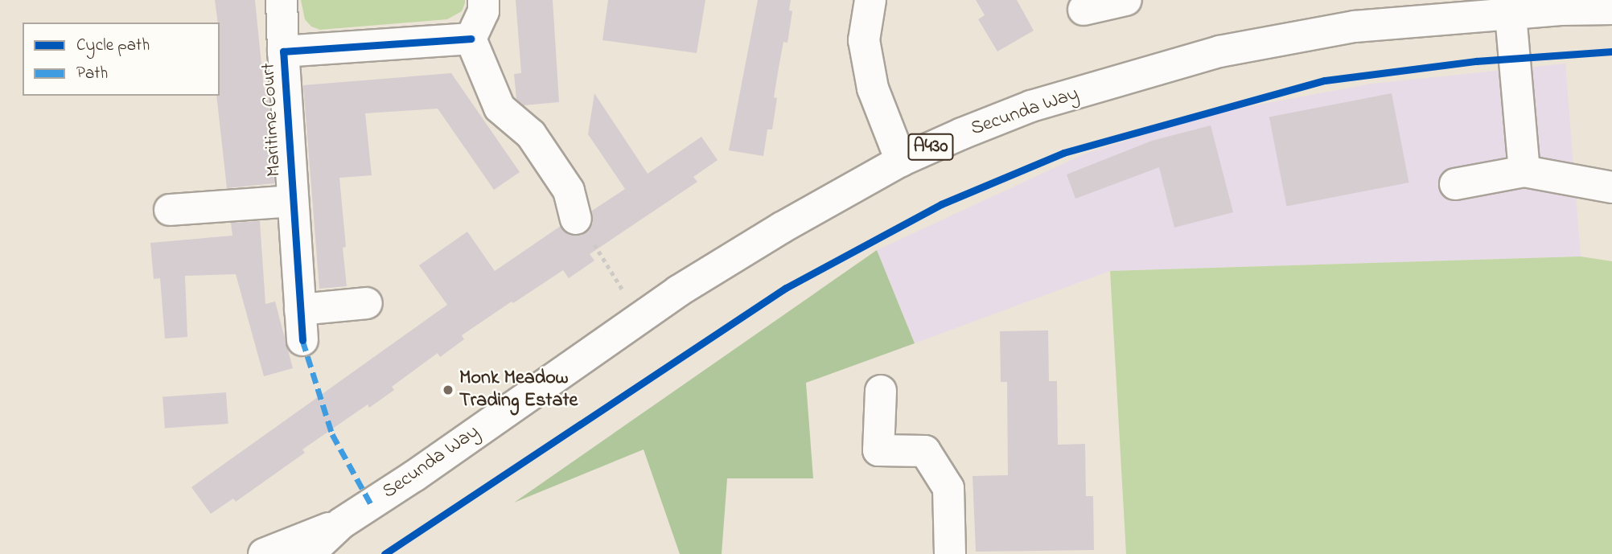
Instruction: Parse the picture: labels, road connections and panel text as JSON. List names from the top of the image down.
{
  "streets": {
    "main road": ["Secunda Way", "Maritime Court", "A430"]
  },
  "places": ["Monk Meadow Trading Estate"],
  "legend": ["Cycle path", "Path"]
}
